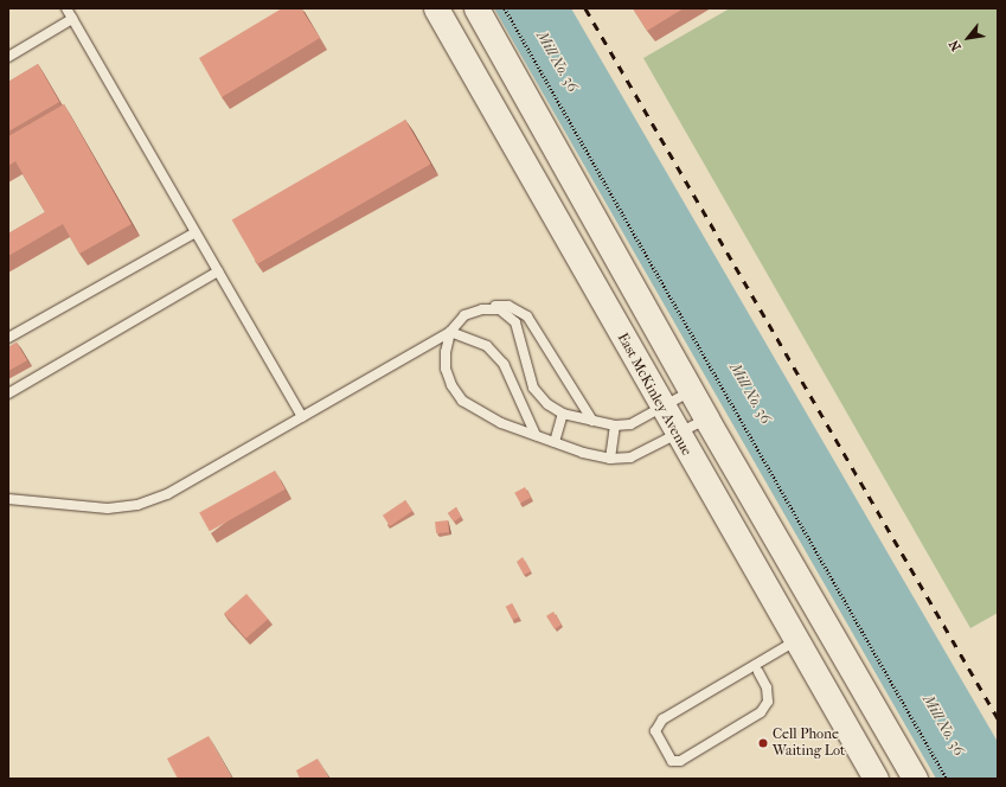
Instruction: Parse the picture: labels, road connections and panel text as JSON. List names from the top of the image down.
{
  "streets": {
    "main road": ["East McKinley Avenue"]
  },
  "water": ["Mill No. 36"],
  "places": ["Cell Phone Waiting Lot"],
  "north": "bottom left"
}
